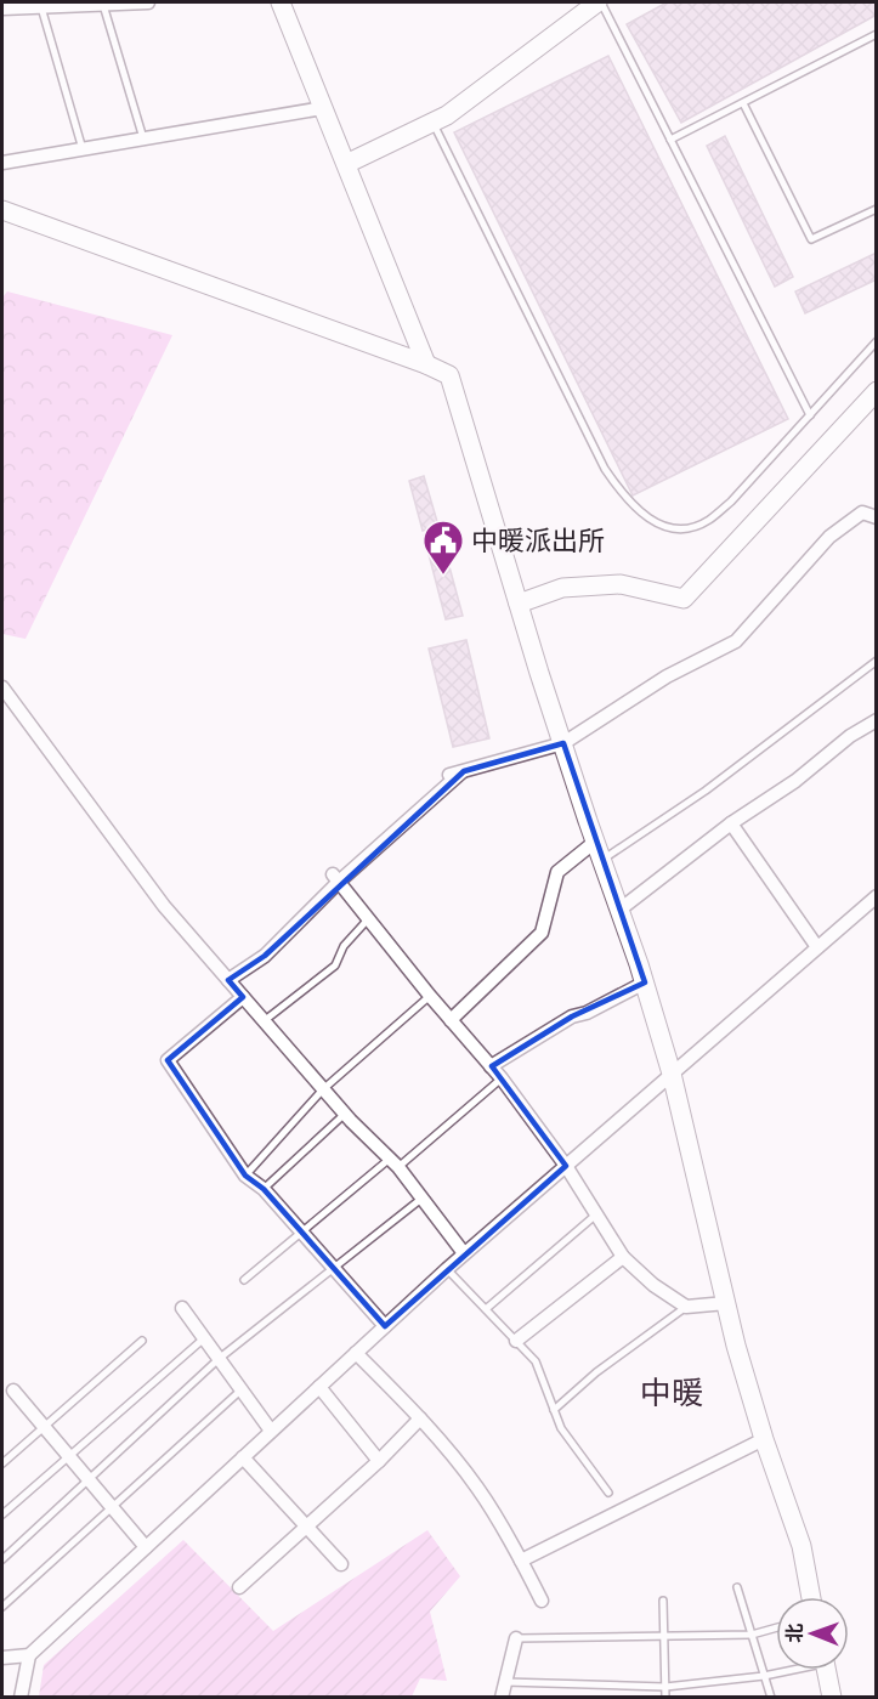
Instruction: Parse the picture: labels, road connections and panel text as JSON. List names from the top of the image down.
{
  "districts": ["中暖"],
  "places": {
    "public building": ["中暖派出所"]
  },
  "north": "left"
}
